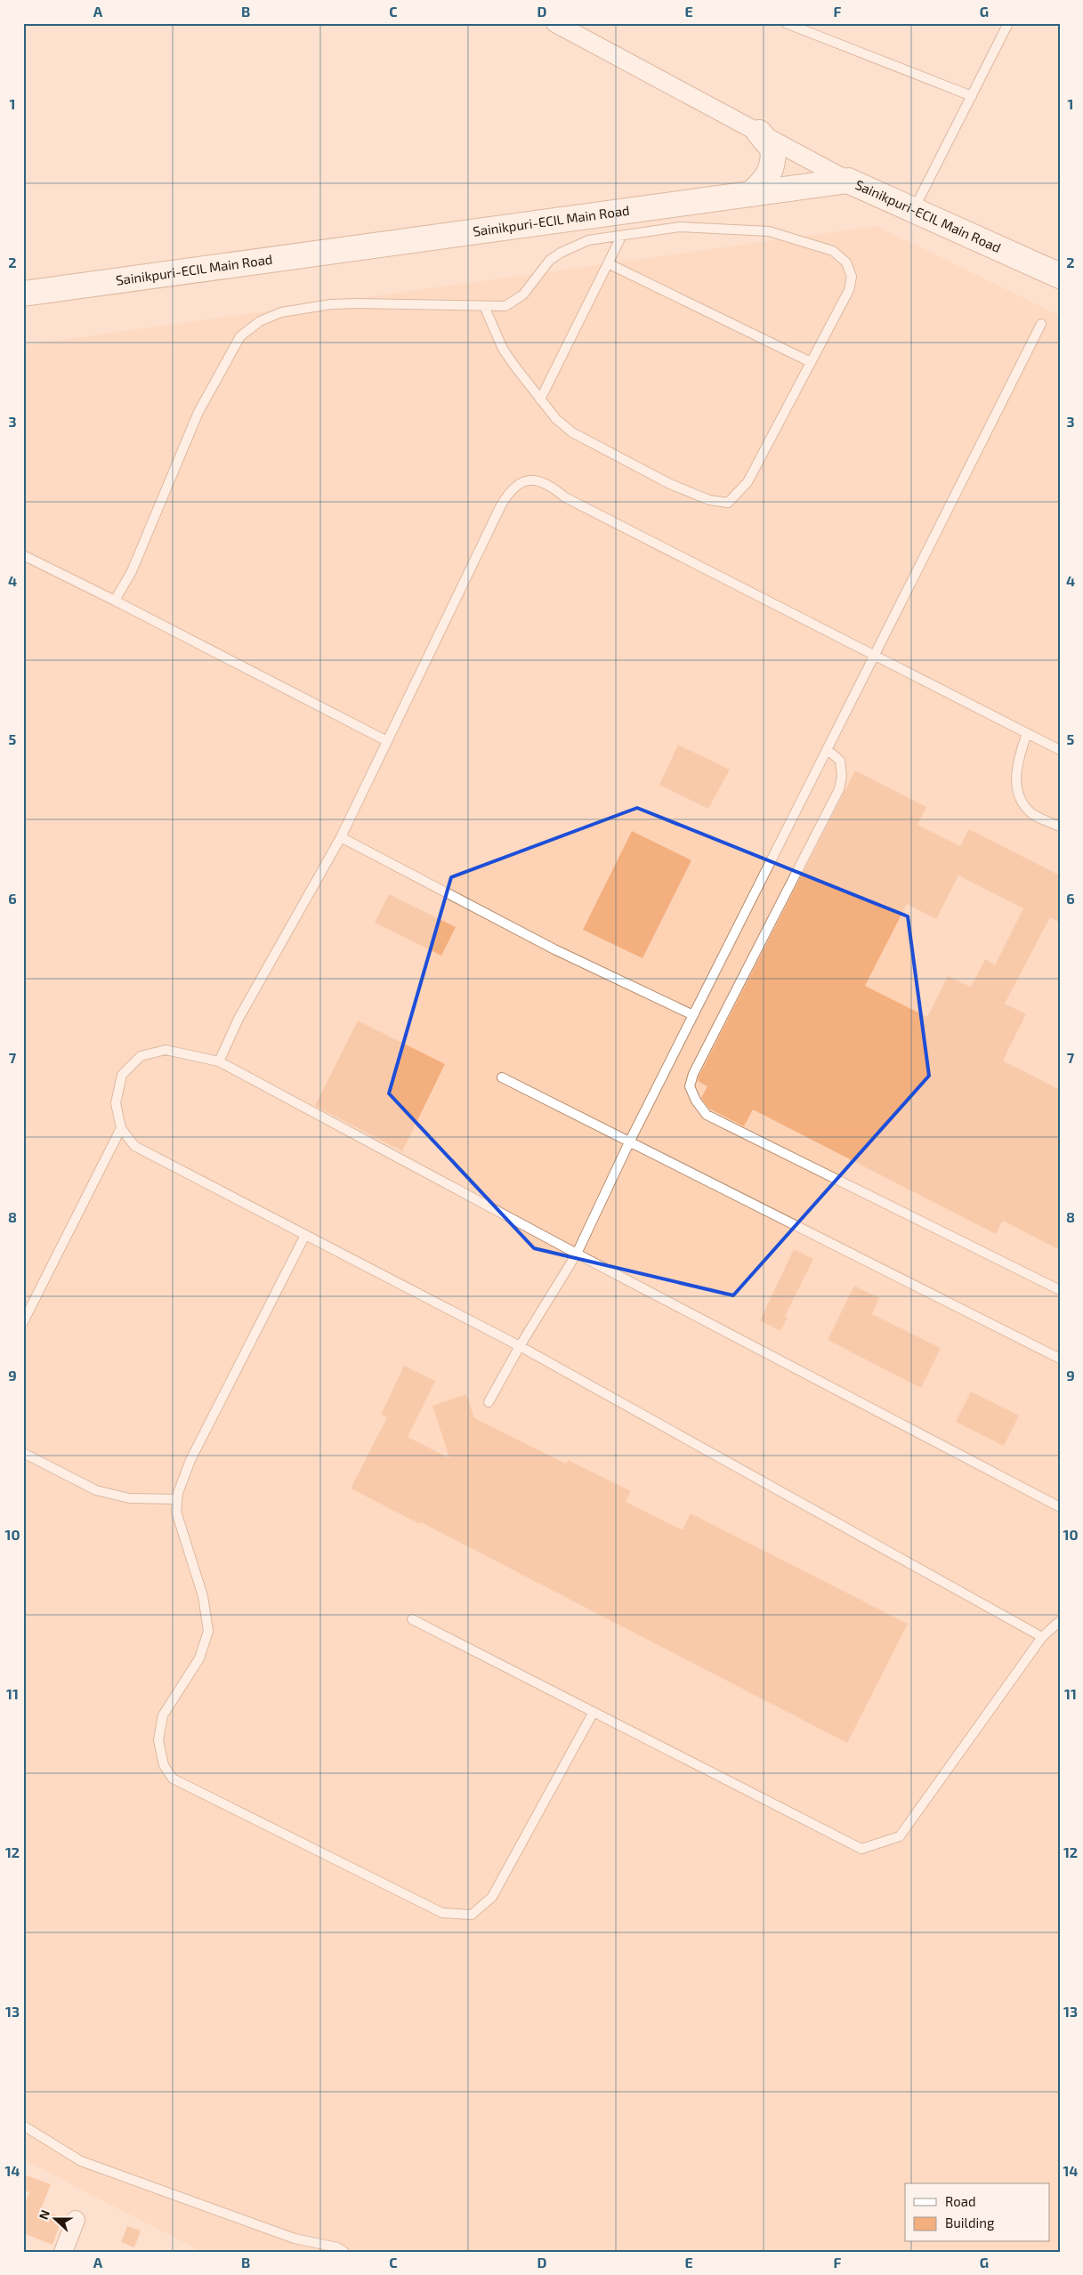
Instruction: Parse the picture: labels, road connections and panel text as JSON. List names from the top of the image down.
{
  "streets": {
    "street": ["Sainikpuri-ECIL Main Road"]
  },
  "legend": ["Road", "Building"],
  "north": "left",
  "grid": {
    "columns": [
      "A",
      "B",
      "C",
      "D",
      "E",
      "F",
      "G"
    ],
    "rows": [
      "1",
      "2",
      "3",
      "4",
      "5",
      "6",
      "7",
      "8",
      "9",
      "10",
      "11",
      "12",
      "13",
      "14"
    ]
  }
}
